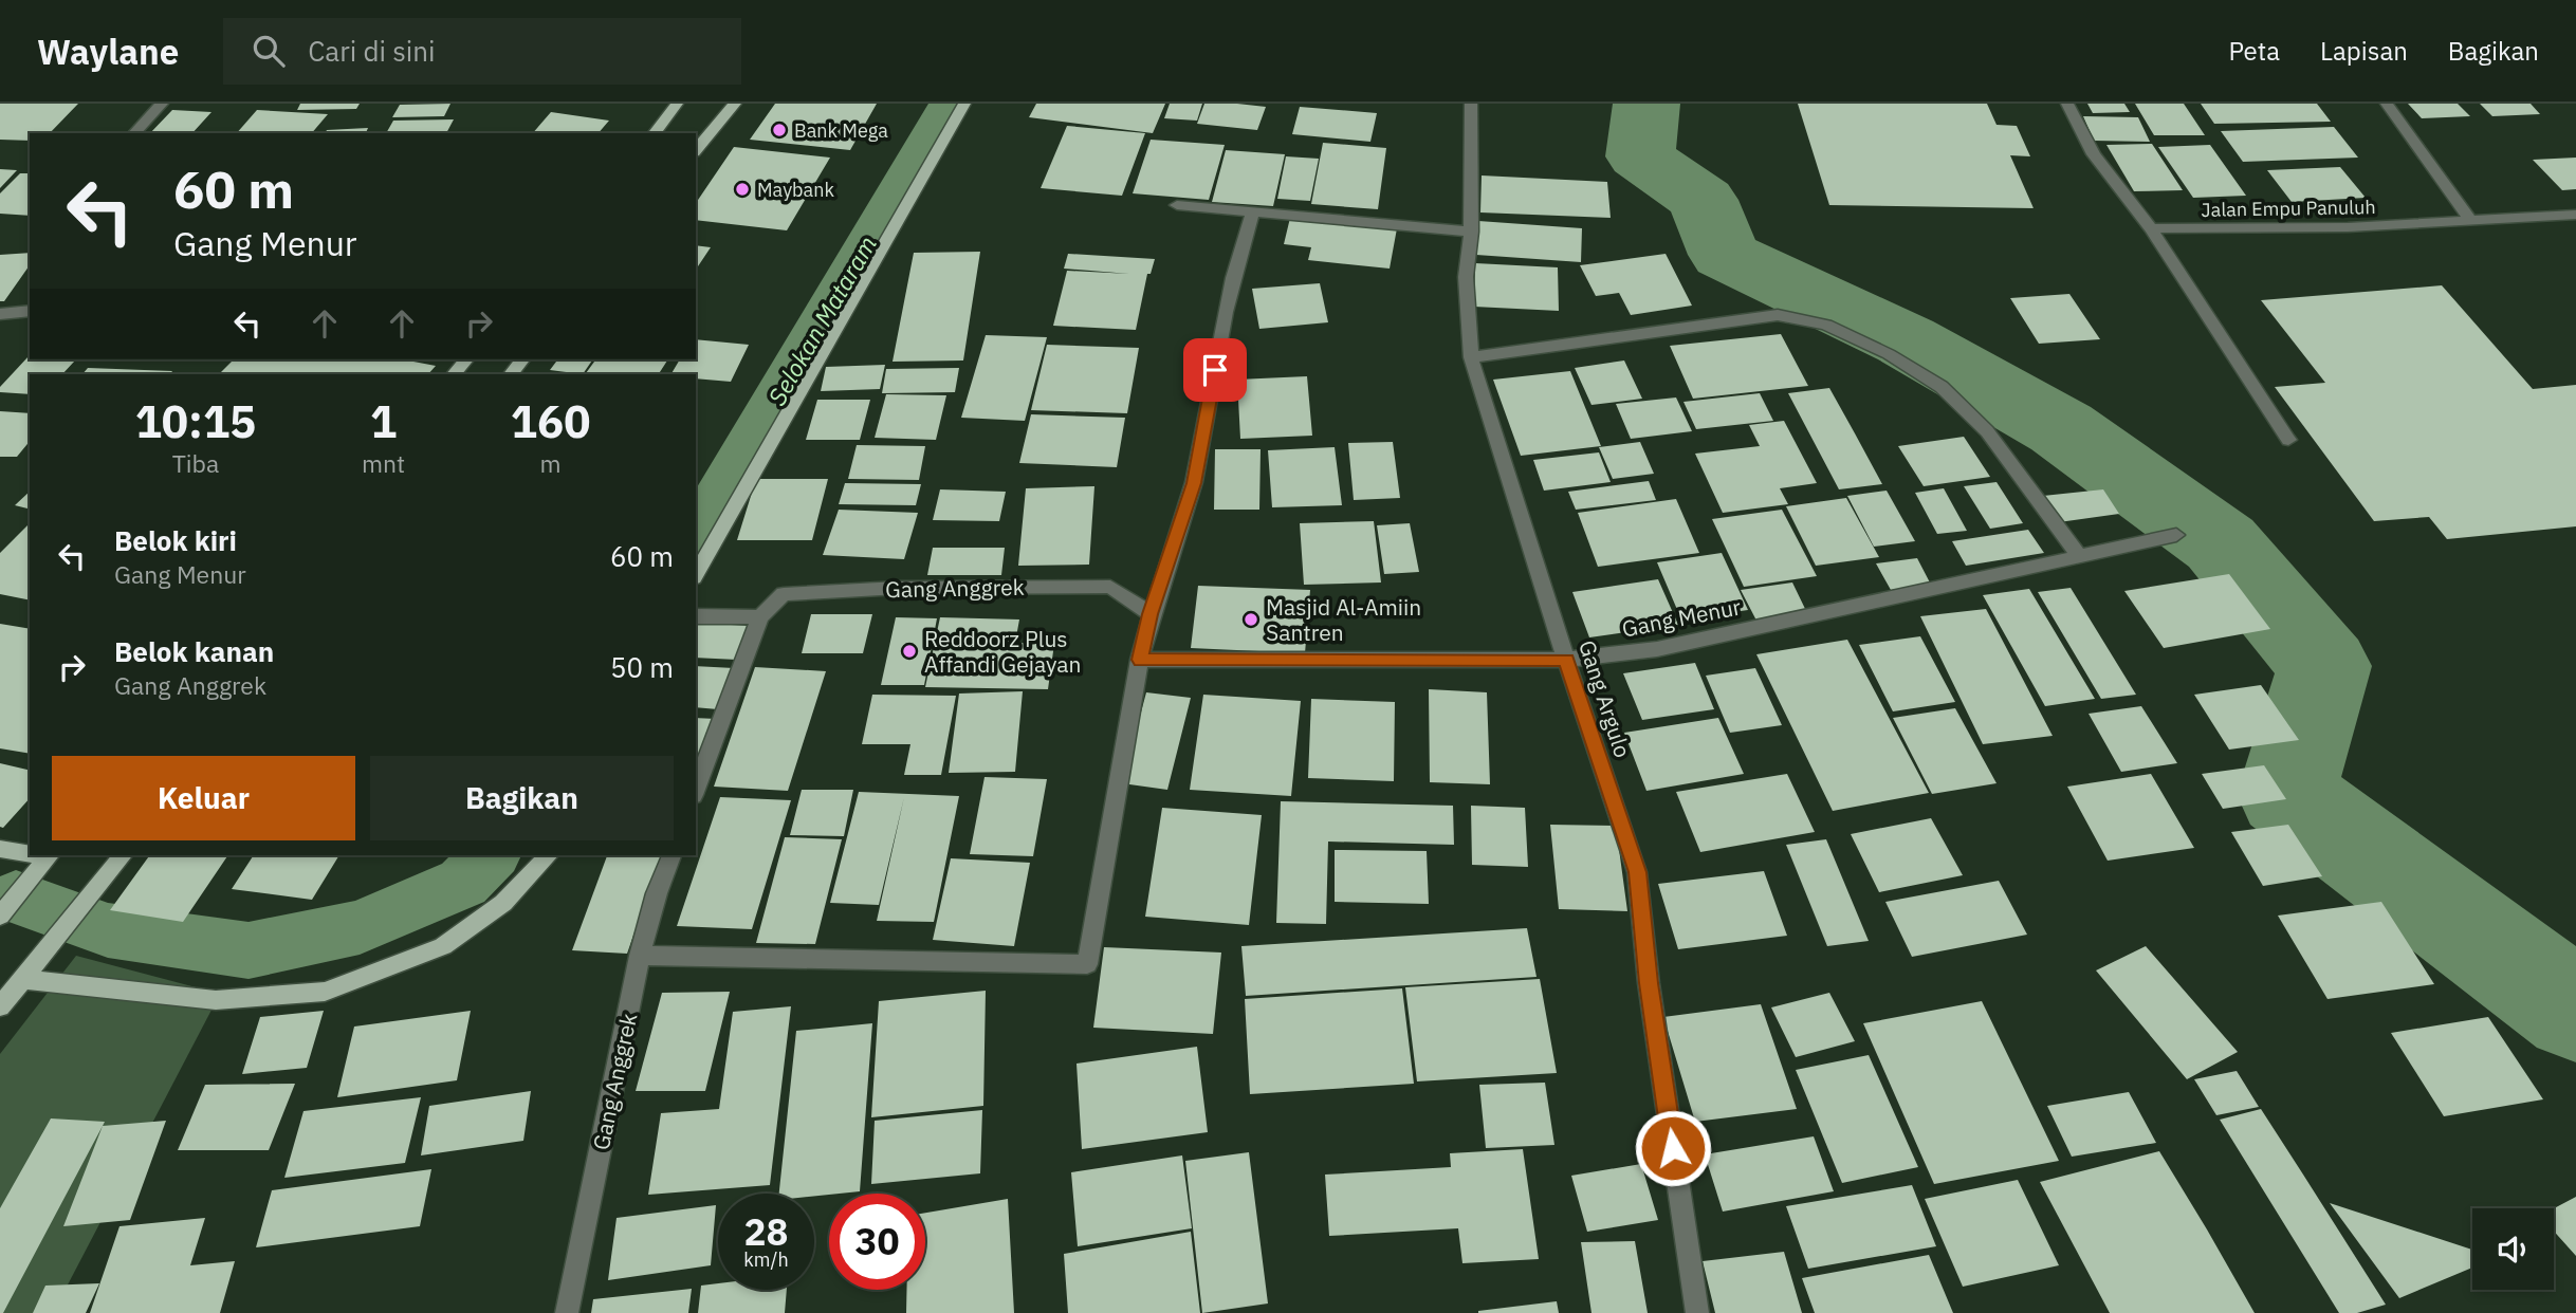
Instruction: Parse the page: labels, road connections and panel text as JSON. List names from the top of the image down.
{
  "streets": {
    "street": [
      "Jalan Empu Panuluh",
      "Gang Anggrek",
      "Gang Menur",
      "Gang Argulo"
    ]
  },
  "crossings": [
    ["Gang Menur", "Gang Argulo"]
  ],
  "water": ["Selokan Mataram"],
  "places": [
    "Bank Mega",
    "Maybank",
    "Masjid Al-Amiin Santren",
    "Reddoorz Plus Affandi Gejayan"
  ],
  "page": {
    "header": "Waylane",
    "search": "Cari di sini",
    "nav": ["Peta", "Lapisan", "Bagikan"],
    "turn": ["60 m", "Gang Menur"],
    "eta": [
      "10:15",
      "Tiba",
      "1",
      "mnt",
      "160",
      "m"
    ],
    "list": [
      {
        "name": "Belok kiri",
        "note": "Gang Menur",
        "value": "60 m"
      },
      {
        "name": "Belok kanan",
        "note": "Gang Anggrek",
        "value": "50 m"
      }
    ],
    "buttons": ["Keluar", "Bagikan"],
    "speed": "28 km/h",
    "limit": "30"
  }
}
